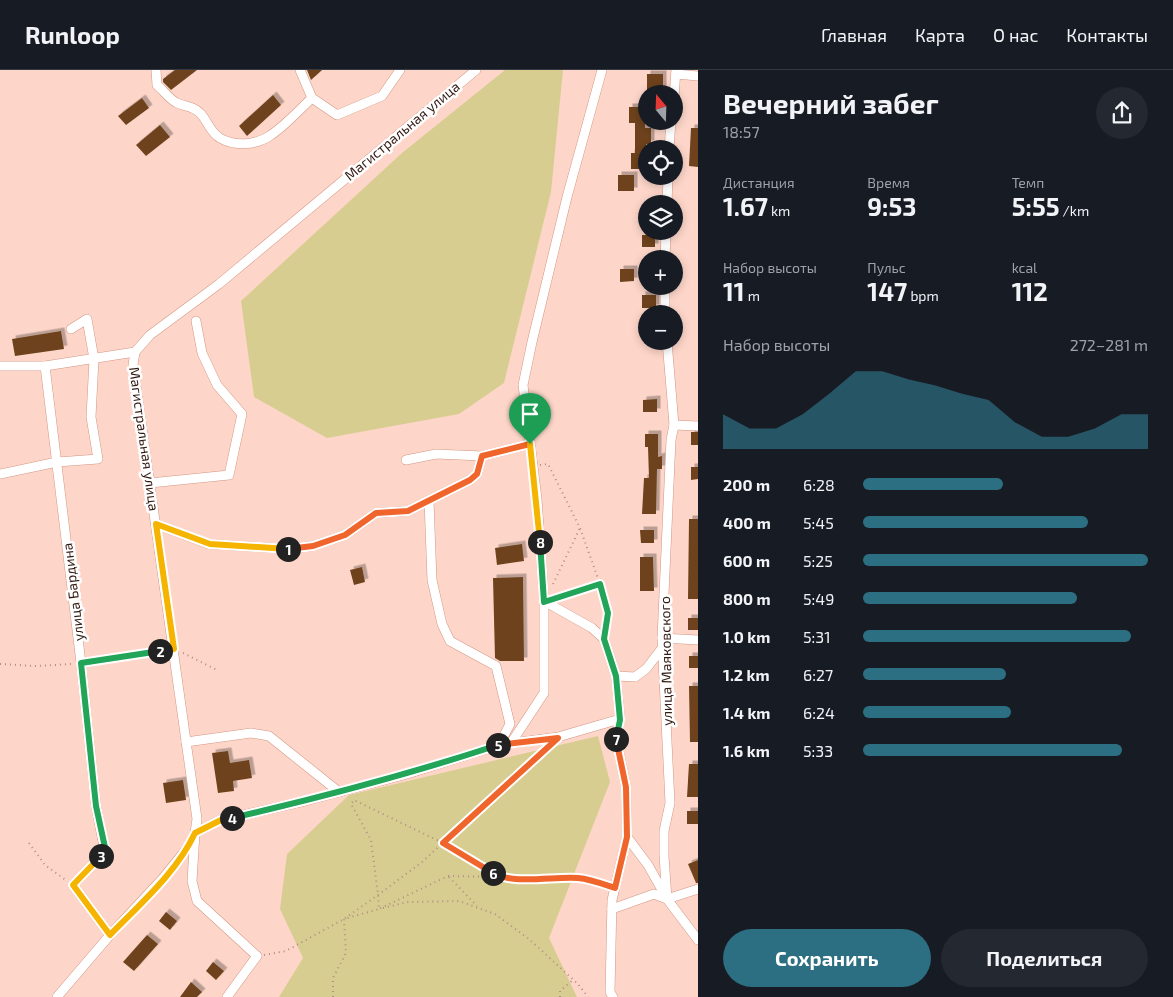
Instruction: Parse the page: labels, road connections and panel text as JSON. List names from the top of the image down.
{
  "streets": {
    "street": ["Магистральная улица", "улица Бардина", "улица Маяковского"]
  },
  "north": "top",
  "page": {
    "header": "Runloop",
    "nav": [
      "Главная",
      "Карта",
      "О нас",
      "Контакты"
    ],
    "heading": ["Вечерний забег", "18:57"],
    "map_buttons": ["+", "−"],
    "stats": [
      ["Дистанция", "1.67 km"],
      ["Время", "9:53"],
      ["Темп", "5:55 /km"],
      ["Набор высоты", "11 m"],
      ["Пульс", "147 bpm"],
      ["kcal", "112"]
    ],
    "chart": ["Набор высоты", "272–281 m"],
    "list": [
      {
        "name": "200 m",
        "note": "6:28"
      },
      {
        "name": "400 m",
        "note": "5:45"
      },
      {
        "name": "600 m",
        "note": "5:25"
      },
      {
        "name": "800 m",
        "note": "5:49"
      },
      {
        "name": "1.0 km",
        "note": "5:31"
      },
      {
        "name": "1.2 km",
        "note": "6:27"
      },
      {
        "name": "1.4 km",
        "note": "6:24"
      },
      {
        "name": "1.6 km",
        "note": "5:33"
      }
    ],
    "pins": [
      "8",
      "1",
      "2",
      "7",
      "5",
      "4",
      "3",
      "6"
    ],
    "buttons": ["Сохранить", "Поделиться"]
  }
}
